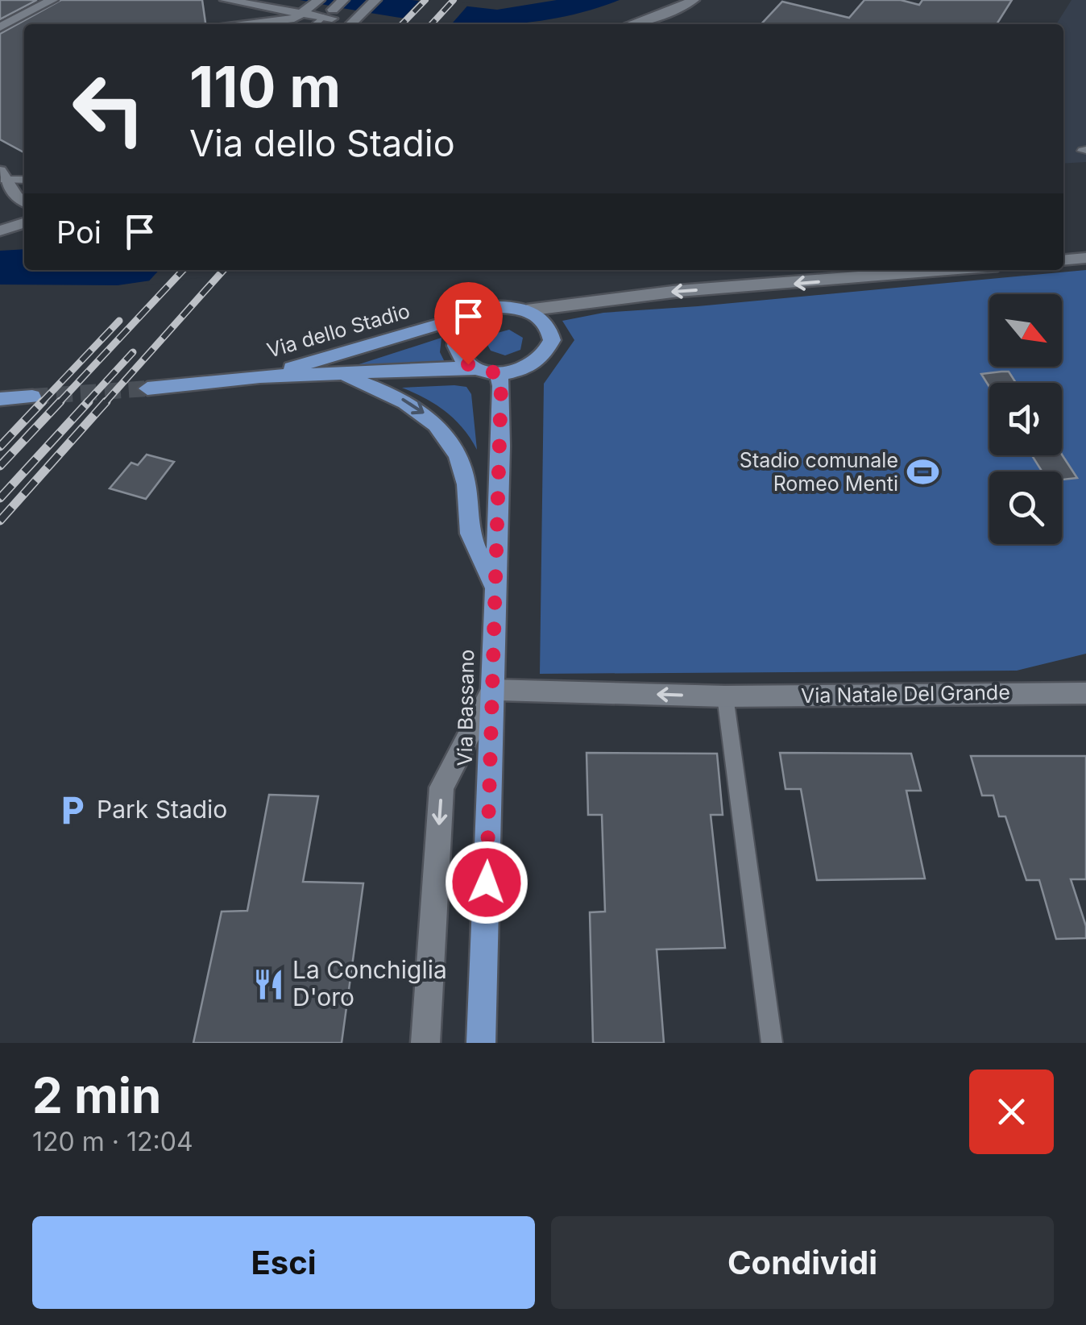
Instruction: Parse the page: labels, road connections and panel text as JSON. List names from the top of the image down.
{
  "streets": {
    "main road": ["Via dello Stadio", "Via Bassano"],
    "street": ["Via Natale Del Grande"]
  },
  "crossings": [
    ["Via dello Stadio", "Via Bassano"],
    ["Via Natale Del Grande", "Via Bassano"]
  ],
  "one_way": ["Via dello Stadio", "Via Natale Del Grande"],
  "places": {
    "sports": ["Stadio comunale Romeo Menti"],
    "parking": ["Park Stadio"],
    "restaurant": ["La Conchiglia D'oro"]
  },
  "north": "bottom right",
  "page": {
    "turn": ["110 m", "Via dello Stadio"],
    "then": "Poi",
    "heading": ["2 min", "120 m · 12:04"],
    "buttons": ["Esci", "Condividi"]
  }
}
